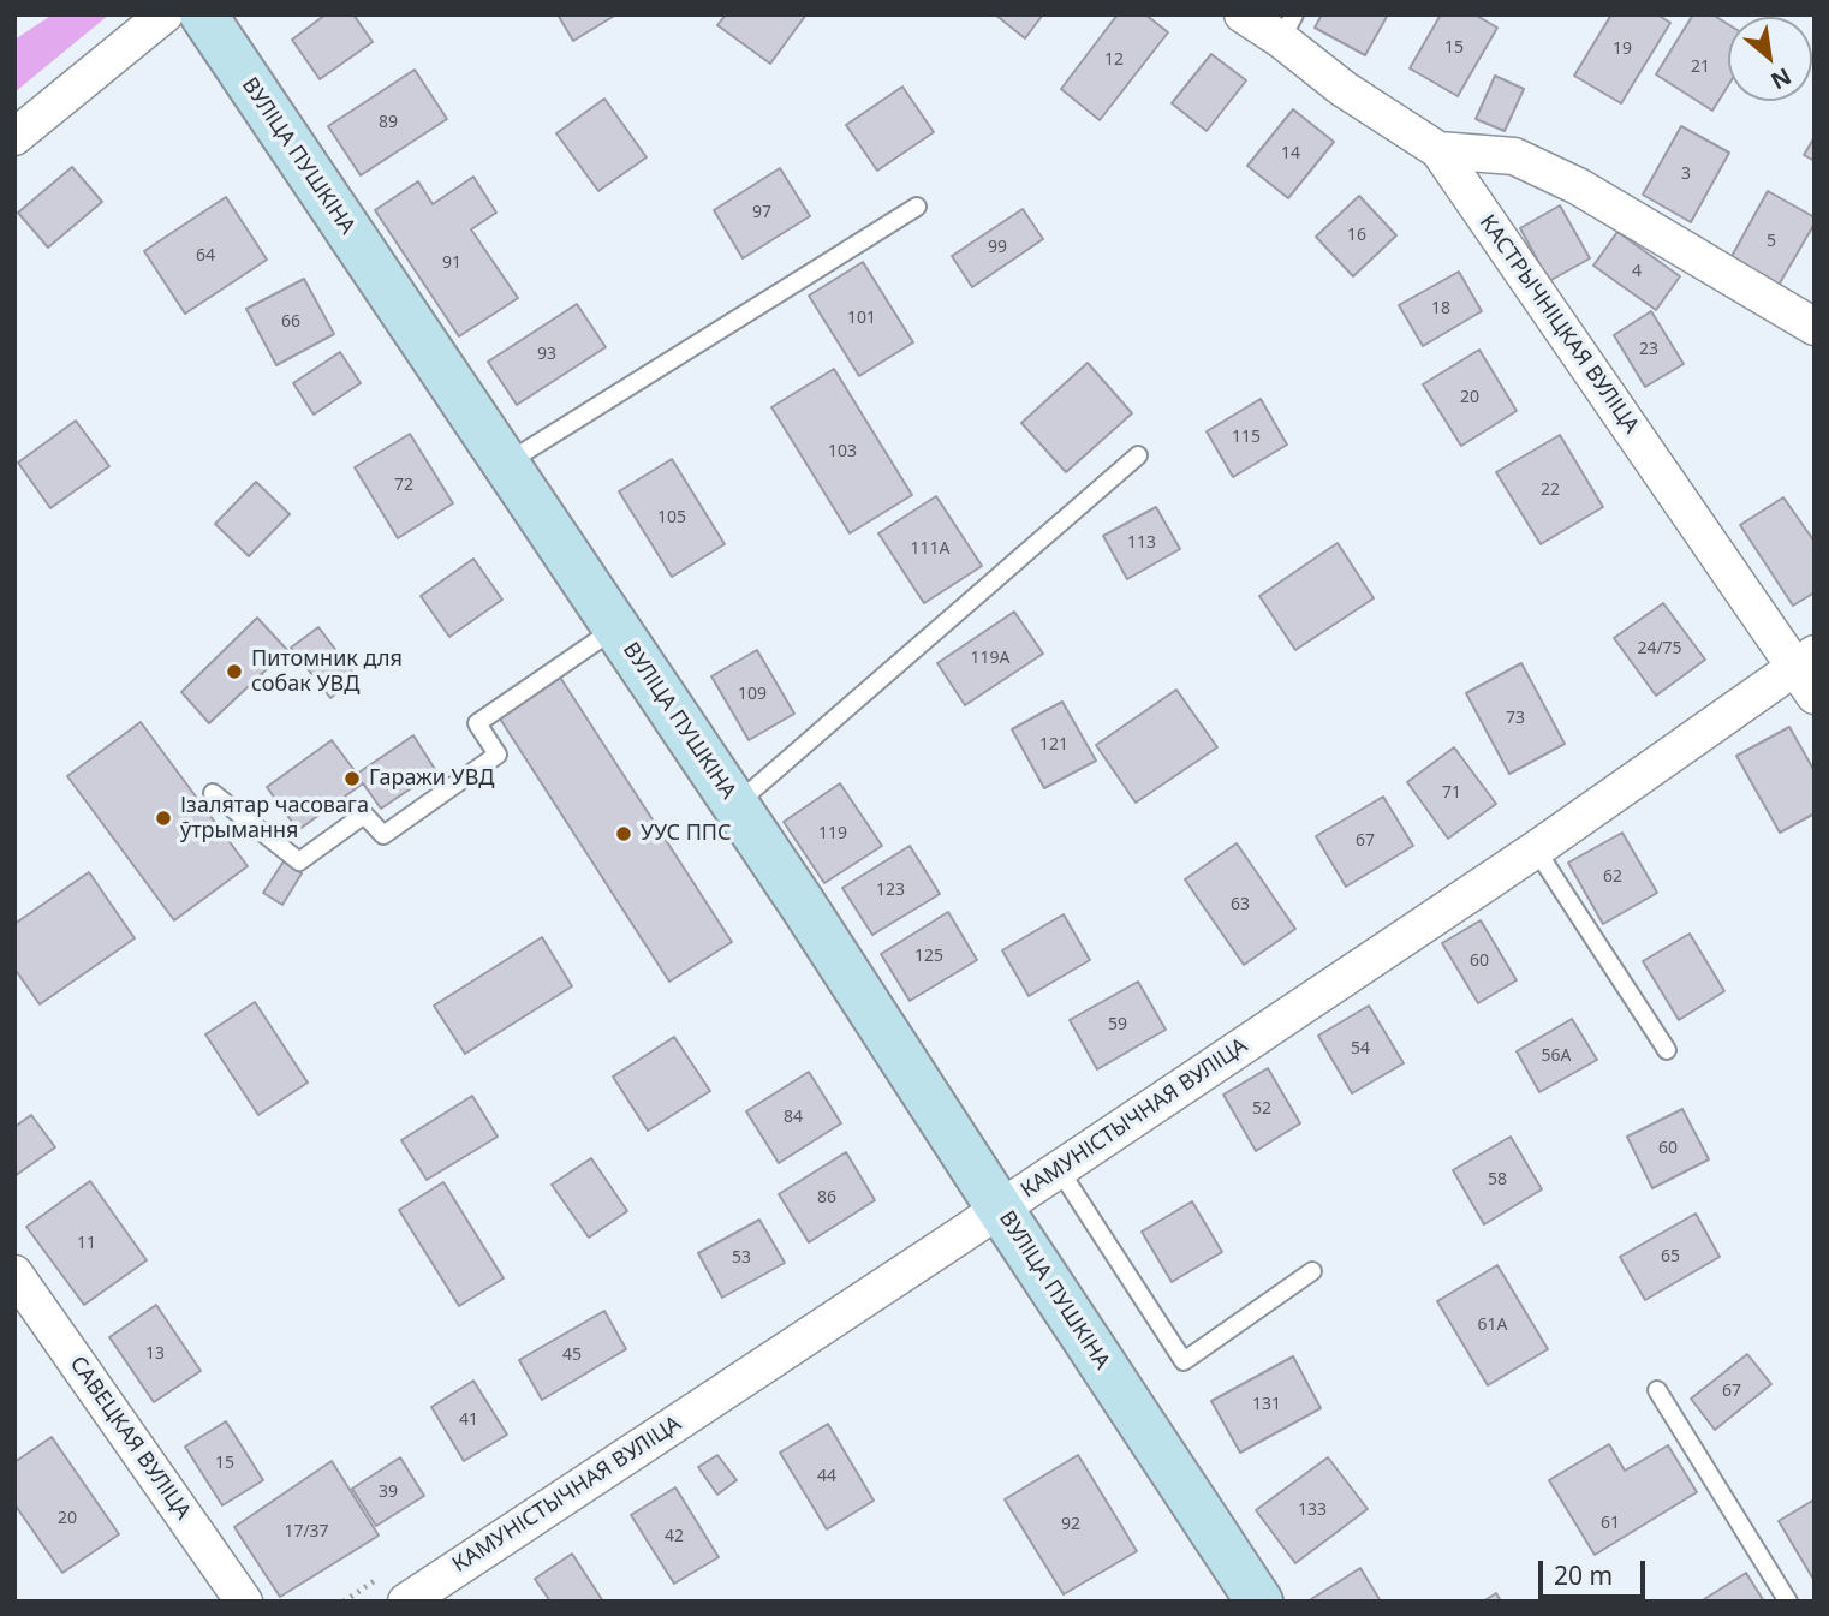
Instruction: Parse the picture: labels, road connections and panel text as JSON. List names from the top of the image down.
{
  "streets": {
    "main road": ["ВУЛІЦА ПУШКІНА"],
    "street": ["КАСТРЫЧНІЦКАЯ ВУЛІЦА", "КАМУНІСТЫЧНАЯ ВУЛІЦА", "САВЕЦКАЯ ВУЛІЦА"]
  },
  "crossings": [
    ["ВУЛІЦА ПУШКІНА", "КАМУНІСТЫЧНАЯ ВУЛІЦА"],
    ["КАСТРЫЧНІЦКАЯ ВУЛІЦА", "КАМУНІСТЫЧНАЯ ВУЛІЦА"]
  ],
  "places": [
    "Питомник для собак УВД",
    "Гаражи УВД",
    "Ізалятар часовага ўтрымання",
    "УУС ППС"
  ],
  "house_numbers": [
    "15",
    "19",
    "12",
    "21",
    "89",
    "14",
    "3",
    "97",
    "16",
    "5",
    "99",
    "64",
    "91",
    "4",
    "18",
    "101",
    "66",
    "23",
    "93",
    "20",
    "115",
    "103",
    "72",
    "22",
    "105",
    "113",
    "111А",
    "24/75",
    "119А",
    "109",
    "73",
    "121",
    "71",
    "119",
    "67",
    "62",
    "123",
    "63",
    "125",
    "60",
    "59",
    "54",
    "56А",
    "52",
    "84",
    "60",
    "58",
    "86",
    "11",
    "65",
    "53",
    "61А",
    "13",
    "45",
    "67",
    "131",
    "41",
    "15",
    "44",
    "39",
    "133",
    "20",
    "61",
    "92",
    "17/37",
    "42"
  ],
  "scale_bar": "20 m",
  "north": "bottom right"
}
